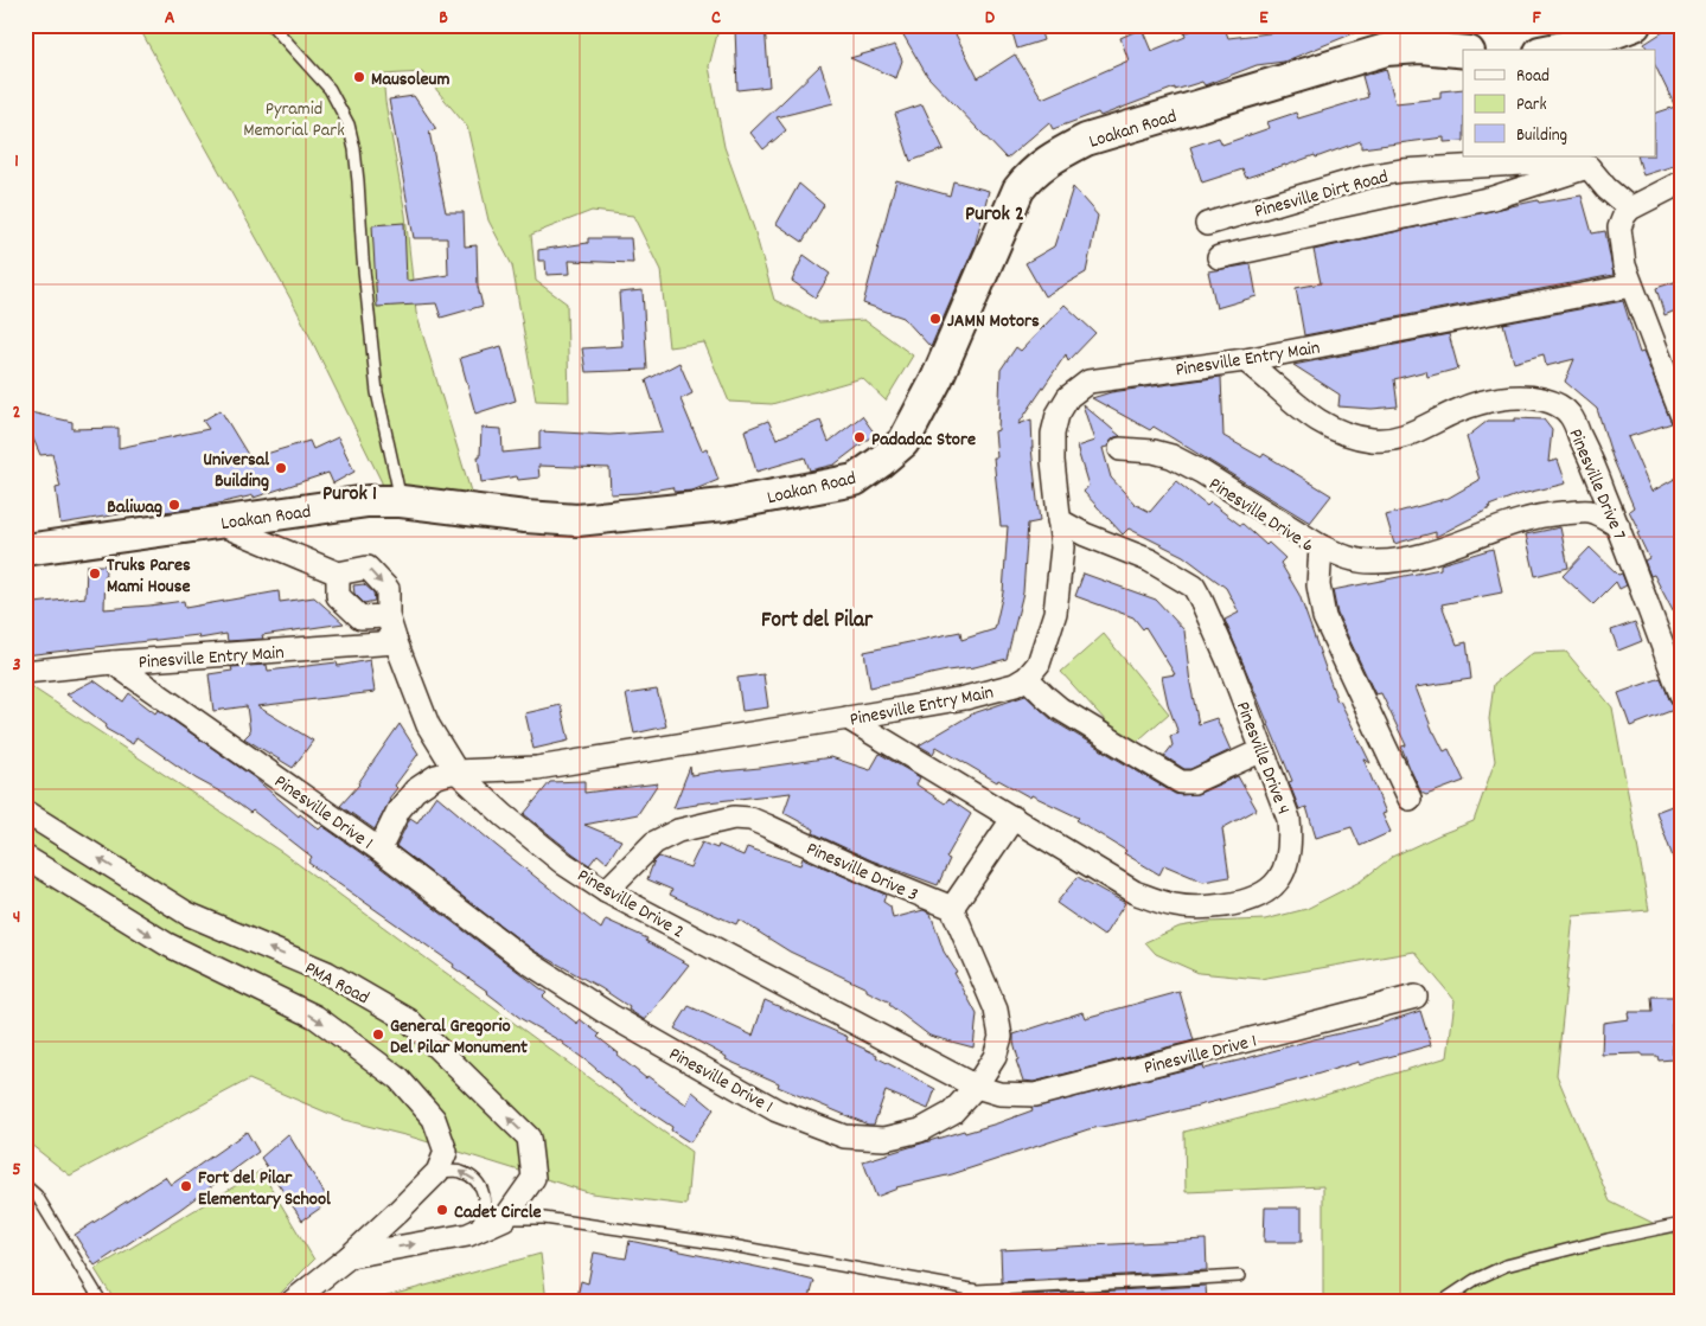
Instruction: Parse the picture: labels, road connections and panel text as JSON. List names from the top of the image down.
{
  "streets": {
    "main road": ["Loakan Road"],
    "street": [
      "Pinesville Dirt Road",
      "Pinesville Entry Main",
      "Pinesville Drive 7",
      "Pinesville Drive 6",
      "Pinesville Drive 4",
      "Pinesville Drive 1",
      "Pinesville Drive 3",
      "Pinesville Drive 2",
      "PMA Road"
    ]
  },
  "crossings": [
    ["Pinesville Entry Main", "Pinesville Drive 7"],
    ["Pinesville Entry Main", "Pinesville Drive 4"],
    ["Pinesville Entry Main", "Pinesville Drive 1"],
    ["Pinesville Entry Main", "Pinesville Drive 2"],
    ["Pinesville Drive 1", "Pinesville Drive 2"],
    ["Pinesville Drive 3", "Pinesville Drive 2"]
  ],
  "districts": ["Purok 2", "Purok 1", "Fort del Pilar"],
  "parks": ["Pyramid Memorial Park"],
  "places": [
    "Mausoleum",
    "JAMN Motors",
    "Padadac Store",
    "Universal Building",
    "Baliwag",
    "Truks Pares Mami House",
    "General Gregorio Del Pilar Monument",
    "Fort del Pilar Elementary School",
    "Cadet Circle"
  ],
  "legend": ["Road", "Park", "Building"],
  "grid": {
    "columns": [
      "A",
      "B",
      "C",
      "D",
      "E",
      "F"
    ],
    "rows": [
      "1",
      "2",
      "3",
      "4",
      "5"
    ]
  }
}
